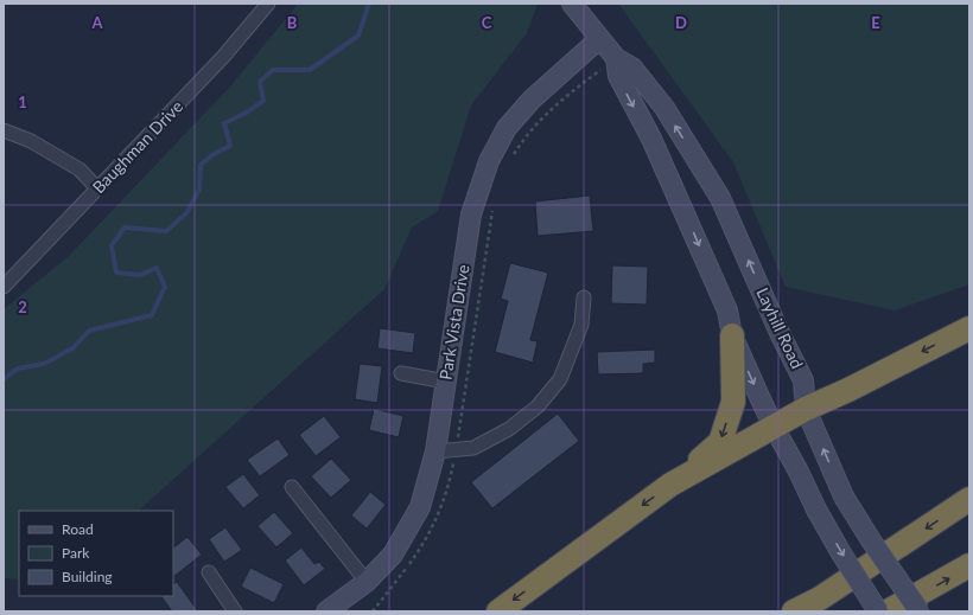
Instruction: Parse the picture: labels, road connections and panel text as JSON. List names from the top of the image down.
{
  "streets": {
    "main road": ["Park Vista Drive", "Layhill Road"],
    "street": ["Baughman Drive"]
  },
  "crossings": [
    ["Park Vista Drive", "Layhill Road"]
  ],
  "legend": ["Road", "Park", "Building"],
  "grid": {
    "columns": [
      "A",
      "B",
      "C",
      "D",
      "E"
    ],
    "rows": ["1", "2"]
  }
}
